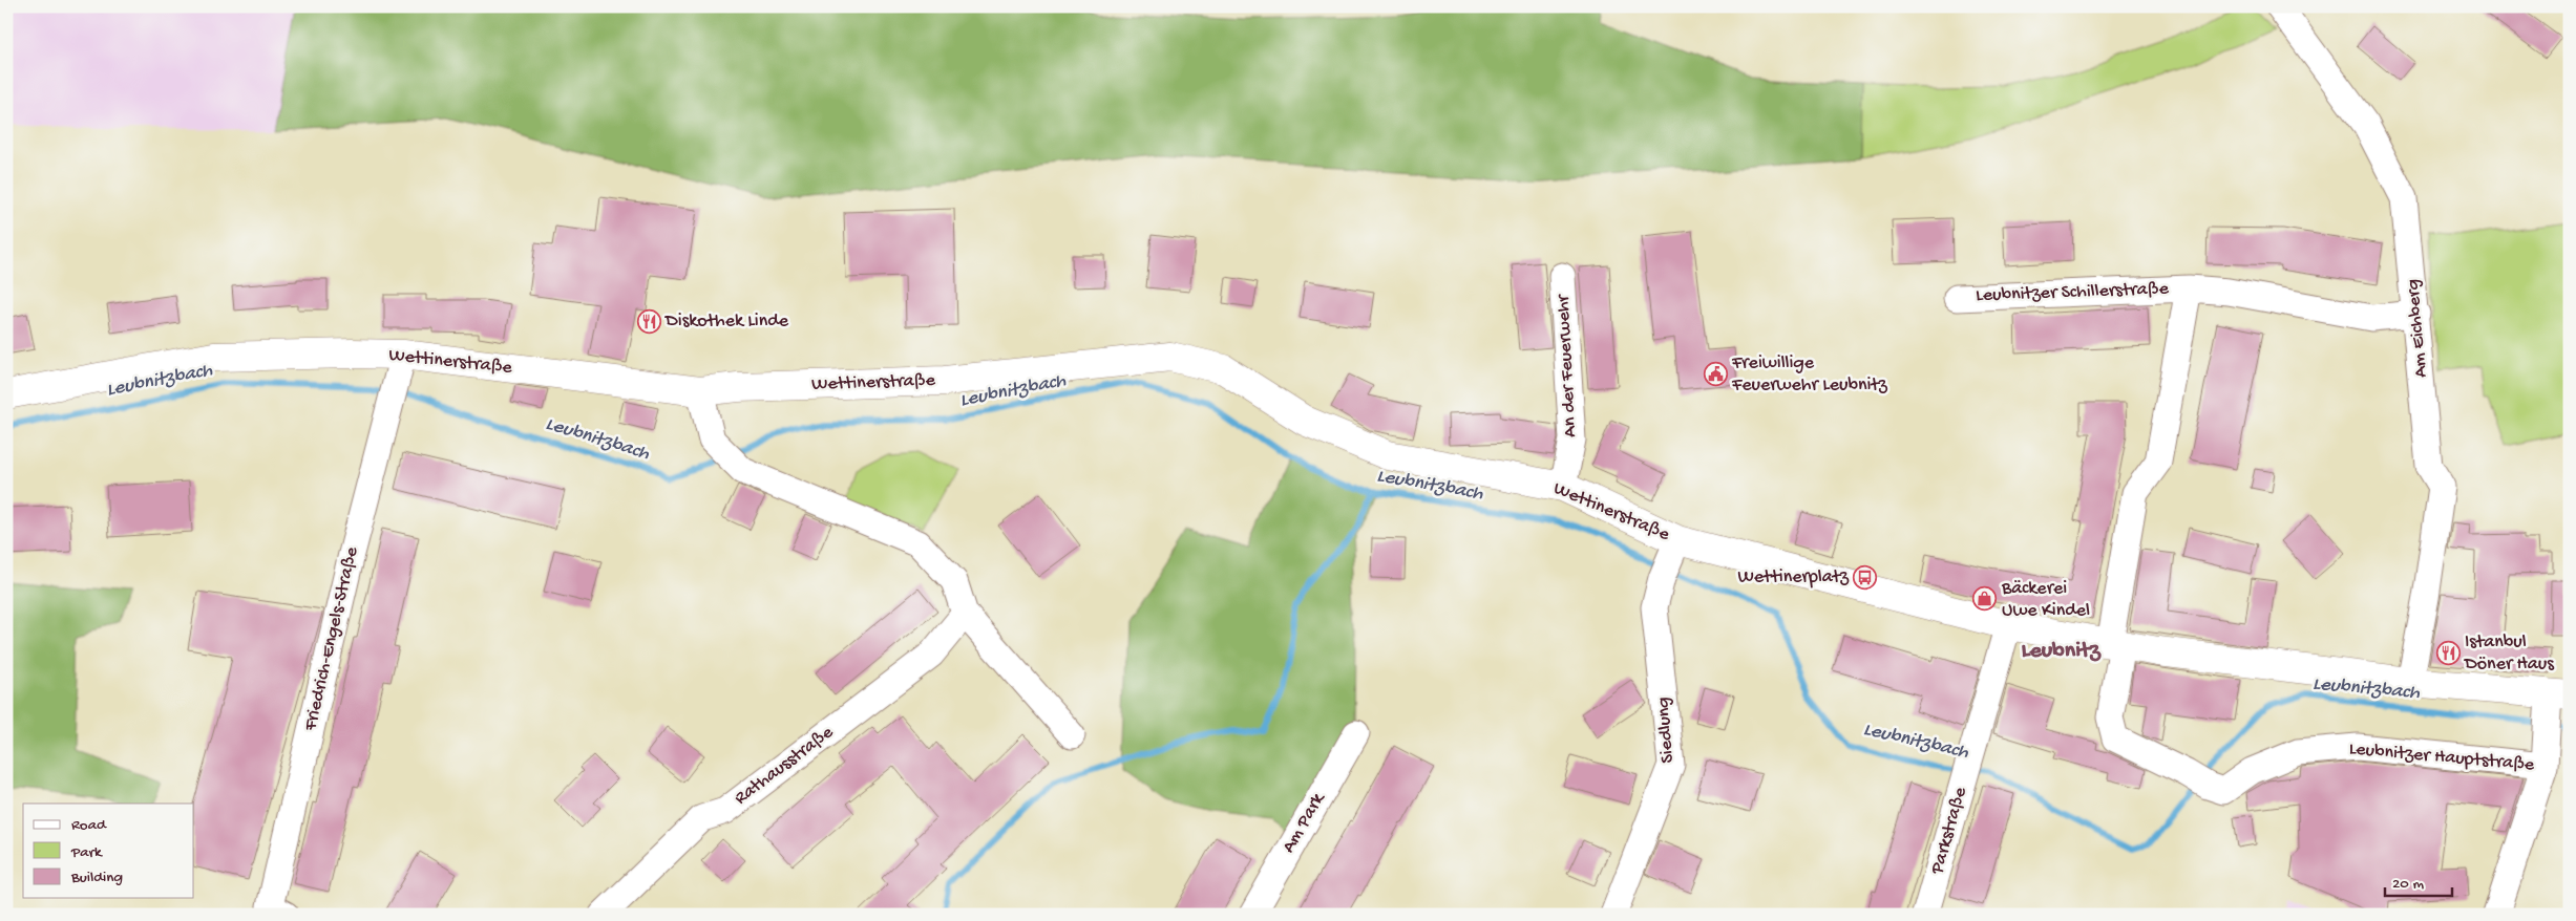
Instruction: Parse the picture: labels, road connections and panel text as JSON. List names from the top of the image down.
{
  "streets": {
    "street": [
      "Leubnitzer Schillerstraße",
      "Am Eichberg",
      "Wettinerstraße",
      "An der Feuerwehr",
      "Friedrich-Engels-Straße",
      "Siedlung",
      "Leubnitzer Hauptstraße",
      "Rathausstraße",
      "Am Park",
      "Parkstraße"
    ]
  },
  "crossings": [
    ["Leubnitzer Schillerstraße", "Am Eichberg"],
    ["Leubnitzer Schillerstraße", "Leubnitzer Hauptstraße"],
    ["Wettinerstraße", "An der Feuerwehr"],
    ["Wettinerstraße", "Friedrich-Engels-Straße"],
    ["Wettinerstraße", "Siedlung"],
    ["Wettinerstraße", "Parkstraße"]
  ],
  "districts": ["Leubnitz"],
  "water": ["Leubnitzbach"],
  "places": {
    "restaurant": ["Diskothek Linde", "Istanbul Döner Haus"],
    "public building": ["Freiwillige Feuerwehr Leubnitz"],
    "bus stop": ["Wettinerplatz"],
    "shop": ["Bäckerei Uwe Kindel"]
  },
  "legend": ["Road", "Park", "Building"],
  "scale_bar": "20 m"
}
